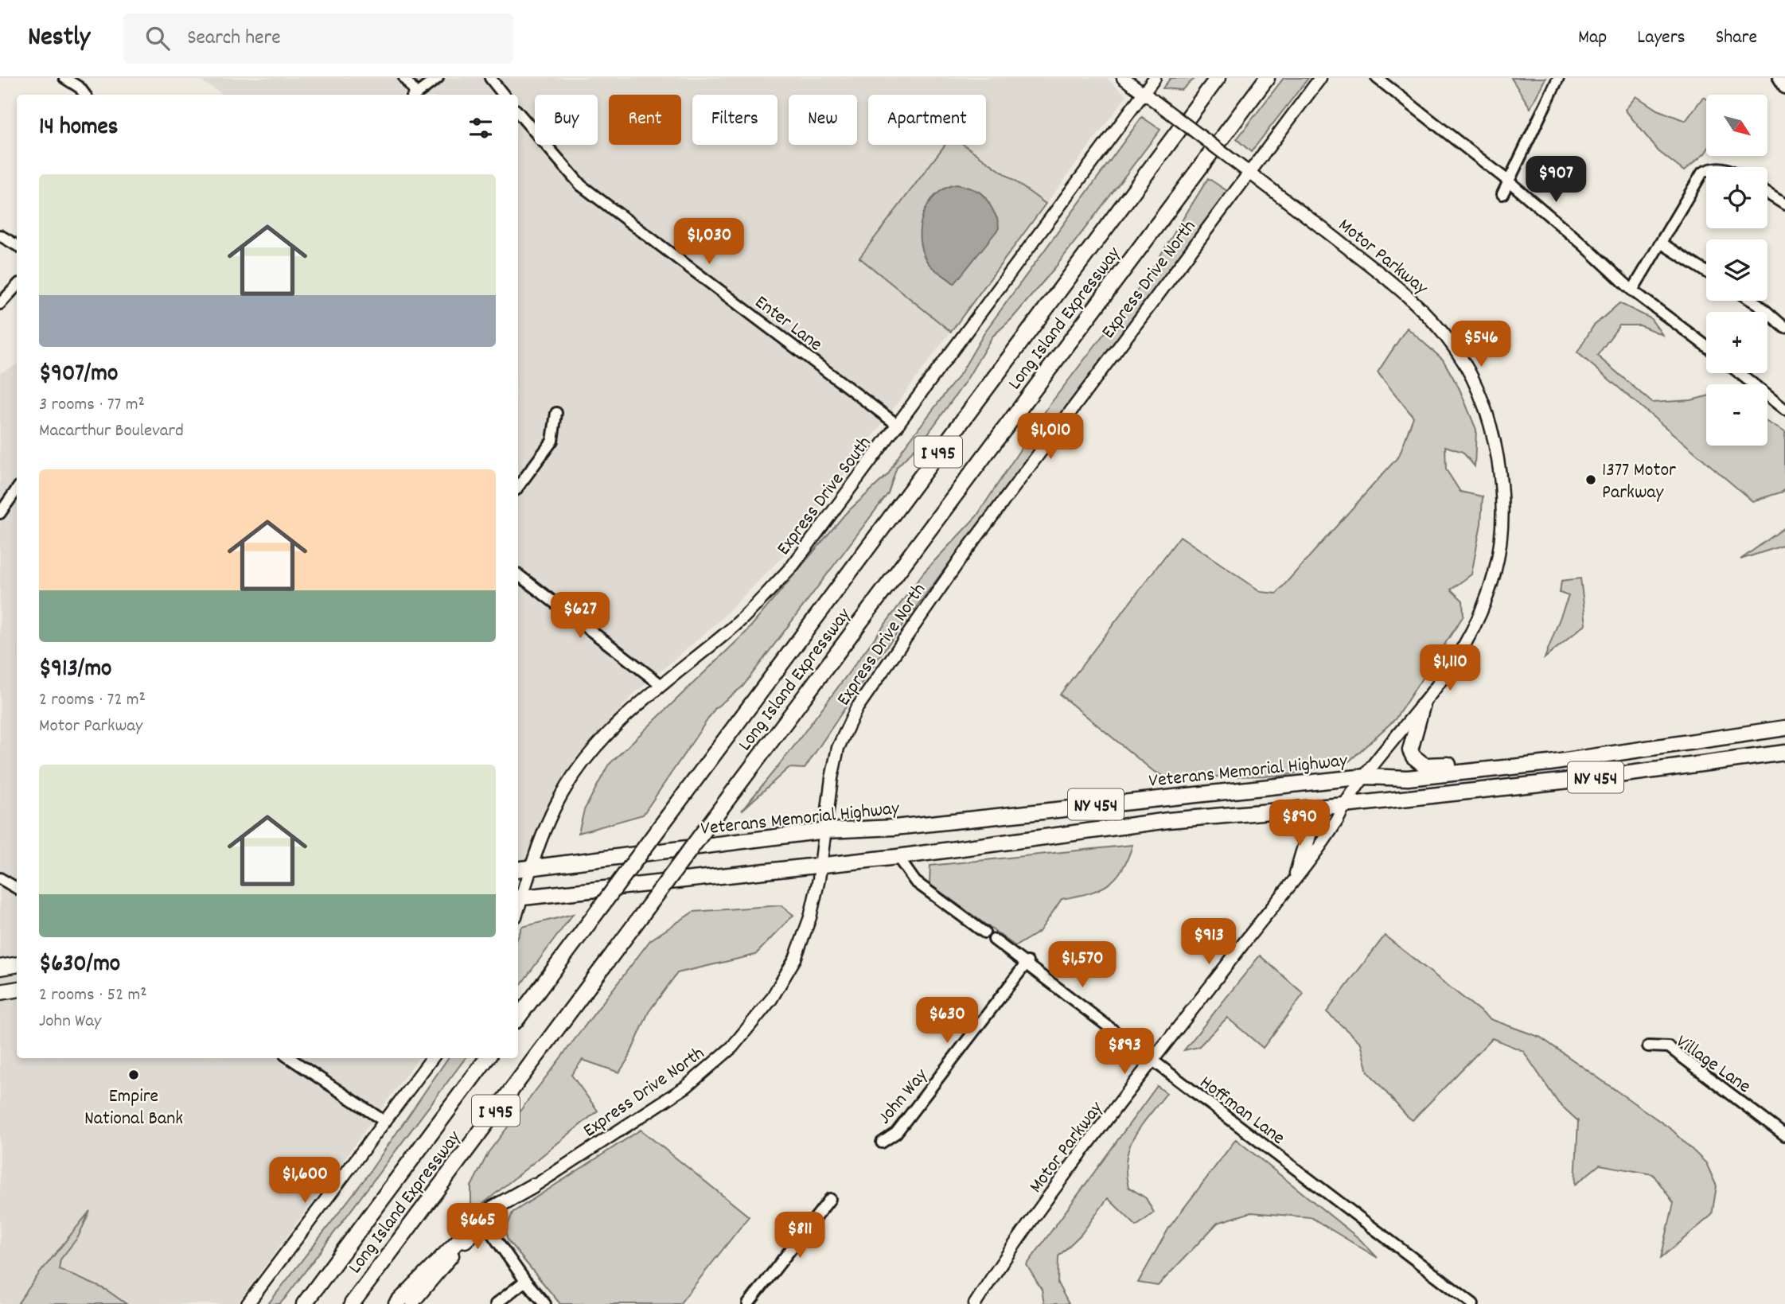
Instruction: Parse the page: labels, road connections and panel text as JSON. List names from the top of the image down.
{
  "streets": {
    "highway": [
      "Long Island Expressway",
      "I 495",
      "Veterans Memorial Highway",
      "NY 454"
    ],
    "main road": ["Motor Parkway", "Express Drive North", "Express Drive South"],
    "street": [
      "Enter Lane",
      "Village Lane",
      "John Way",
      "Hoffman Lane"
    ]
  },
  "crossings": [
    ["Motor Parkway", "Express Drive North"],
    ["Motor Parkway", "Express Drive South"],
    ["Motor Parkway", "Veterans Memorial Highway"],
    ["Motor Parkway", "NY 454"],
    ["Motor Parkway", "Hoffman Lane"],
    ["Express Drive North", "Veterans Memorial Highway"],
    ["Express Drive North", "NY 454"],
    ["Enter Lane", "Express Drive South"],
    ["Express Drive South", "Veterans Memorial Highway"],
    ["Express Drive South", "NY 454"],
    ["John Way", "Hoffman Lane"]
  ],
  "places": ["1377 Motor Parkway", "Empire National Bank"],
  "north": "bottom right",
  "page": {
    "header": "Nestly",
    "search": "Search here",
    "nav": ["Map", "Layers", "Share"],
    "map_buttons": ["+", "−"],
    "chip": [
      "Buy",
      "Rent",
      "Filters",
      "New",
      "Apartment"
    ],
    "heading": "14 homes",
    "price": [
      "$907",
      "$1,030",
      "$546",
      "$1,010",
      "$627",
      "$1,110",
      "$890",
      "$913",
      "$1,570",
      "$630",
      "$893",
      "$1,600",
      "$665",
      "$811"
    ],
    "list": [
      {
        "name": "$907/mo",
        "note": "3 rooms · 77 m² · Macarthur Boulevard"
      },
      {
        "name": "$913/mo",
        "note": "2 rooms · 72 m² · Motor Parkway"
      },
      {
        "name": "$630/mo",
        "note": "2 rooms · 52 m² · John Way"
      }
    ]
  }
}
